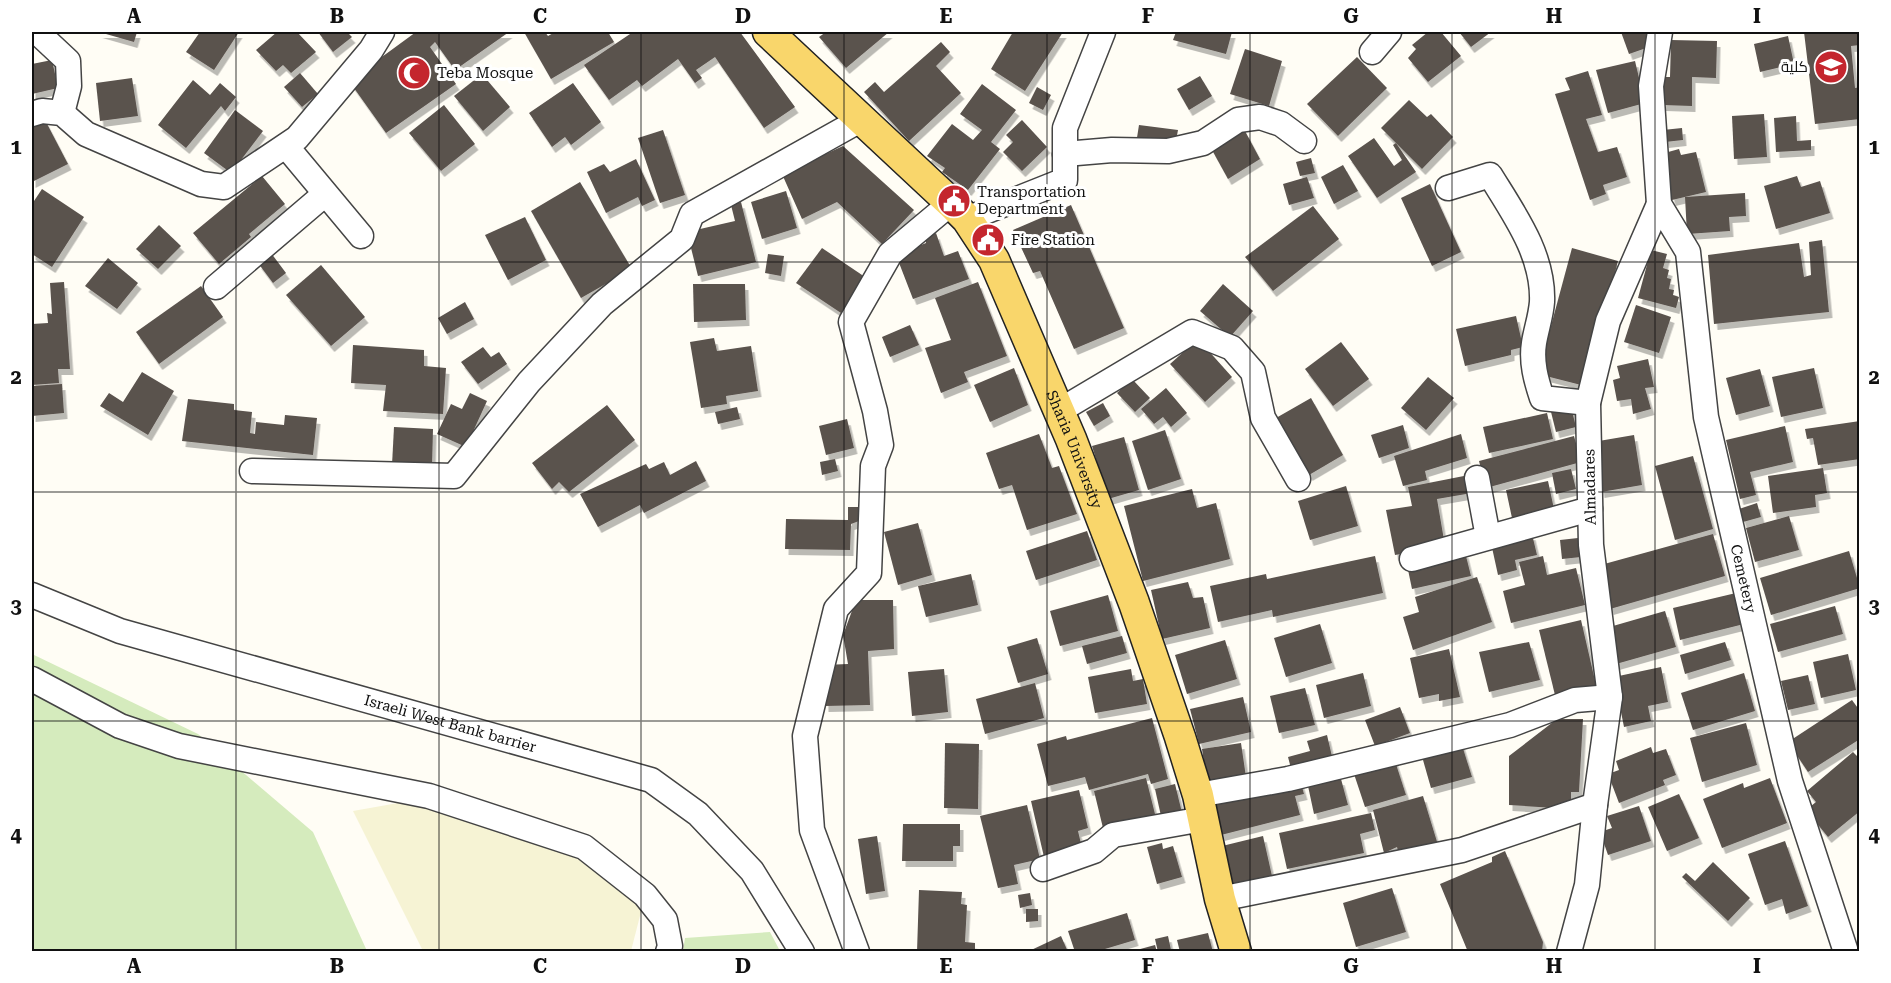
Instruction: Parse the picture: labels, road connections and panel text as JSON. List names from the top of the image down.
{
  "streets": {
    "main road": ["Sharia University"],
    "street": ["Almadares", "Cemetery", "Israeli West Bank barrier"]
  },
  "crossings": [
    ["Almadares", "Cemetery"]
  ],
  "places": {
    "school or university": ["كلية"],
    "mosque": ["Teba Mosque"],
    "public building": ["Transportation Department", "Fire Station"]
  },
  "grid": {
    "columns": [
      "A",
      "B",
      "C",
      "D",
      "E",
      "F",
      "G",
      "H",
      "I"
    ],
    "rows": [
      "1",
      "2",
      "3",
      "4"
    ]
  }
}
